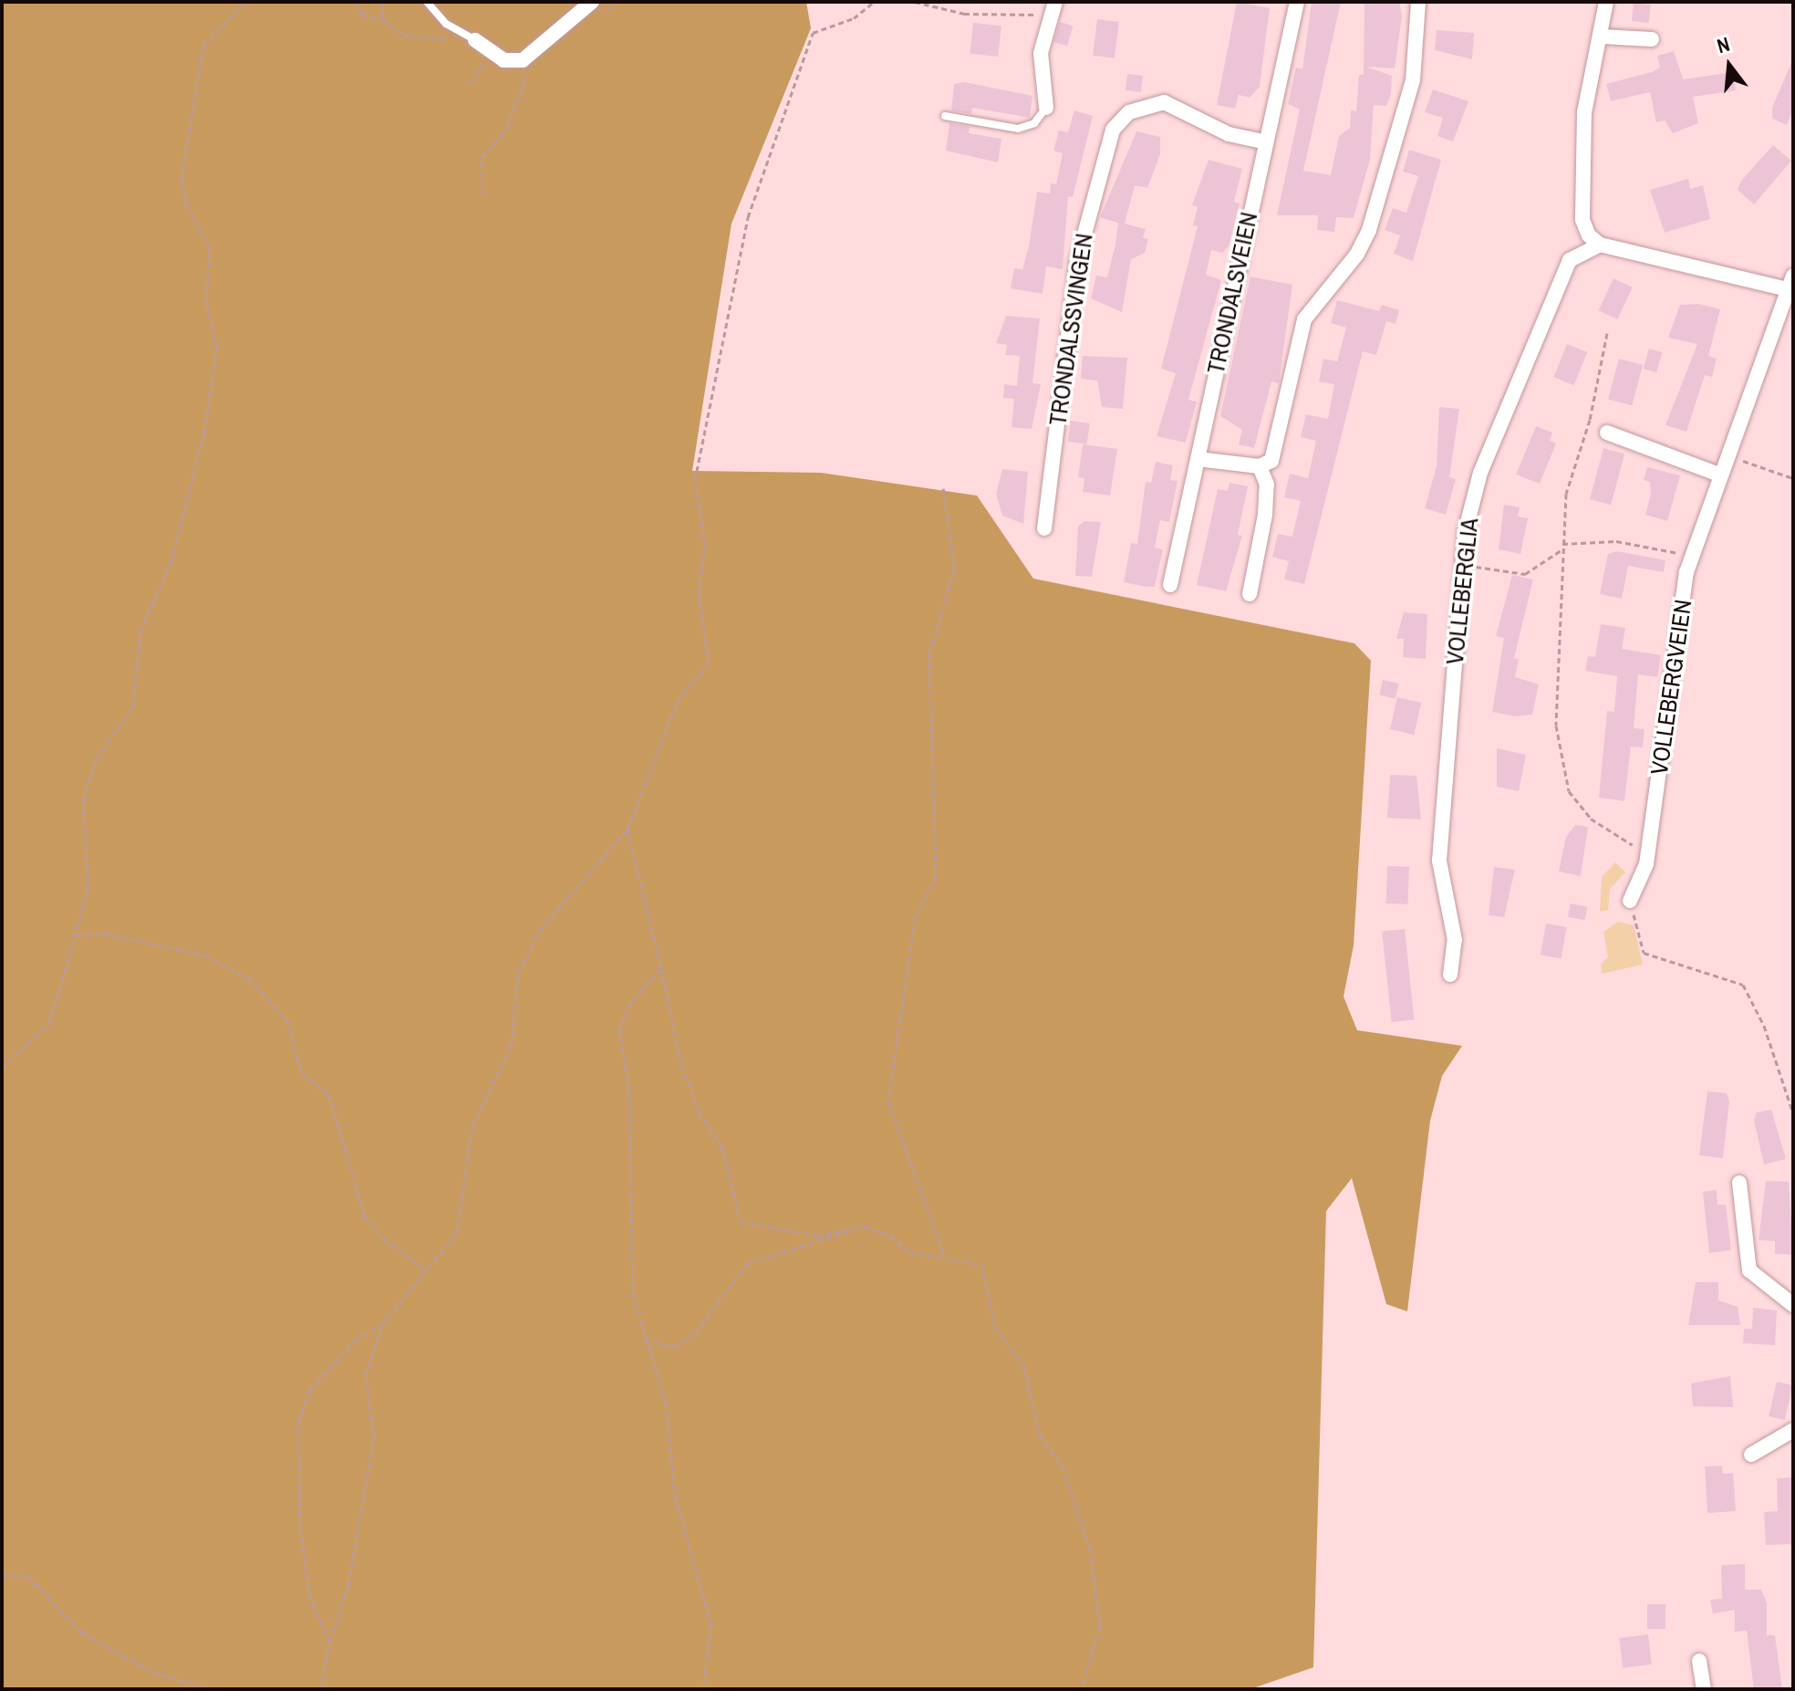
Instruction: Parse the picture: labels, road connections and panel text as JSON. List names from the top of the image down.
{
  "streets": {
    "street": [
      "TRONDALSVEIEN",
      "TRONDALSSVINGEN",
      "VOLLEBERGLIA",
      "VOLLEBERGVEIEN"
    ]
  },
  "crossings": [
    ["TRONDALSVEIEN", "TRONDALSSVINGEN"]
  ],
  "north": "top"
}
